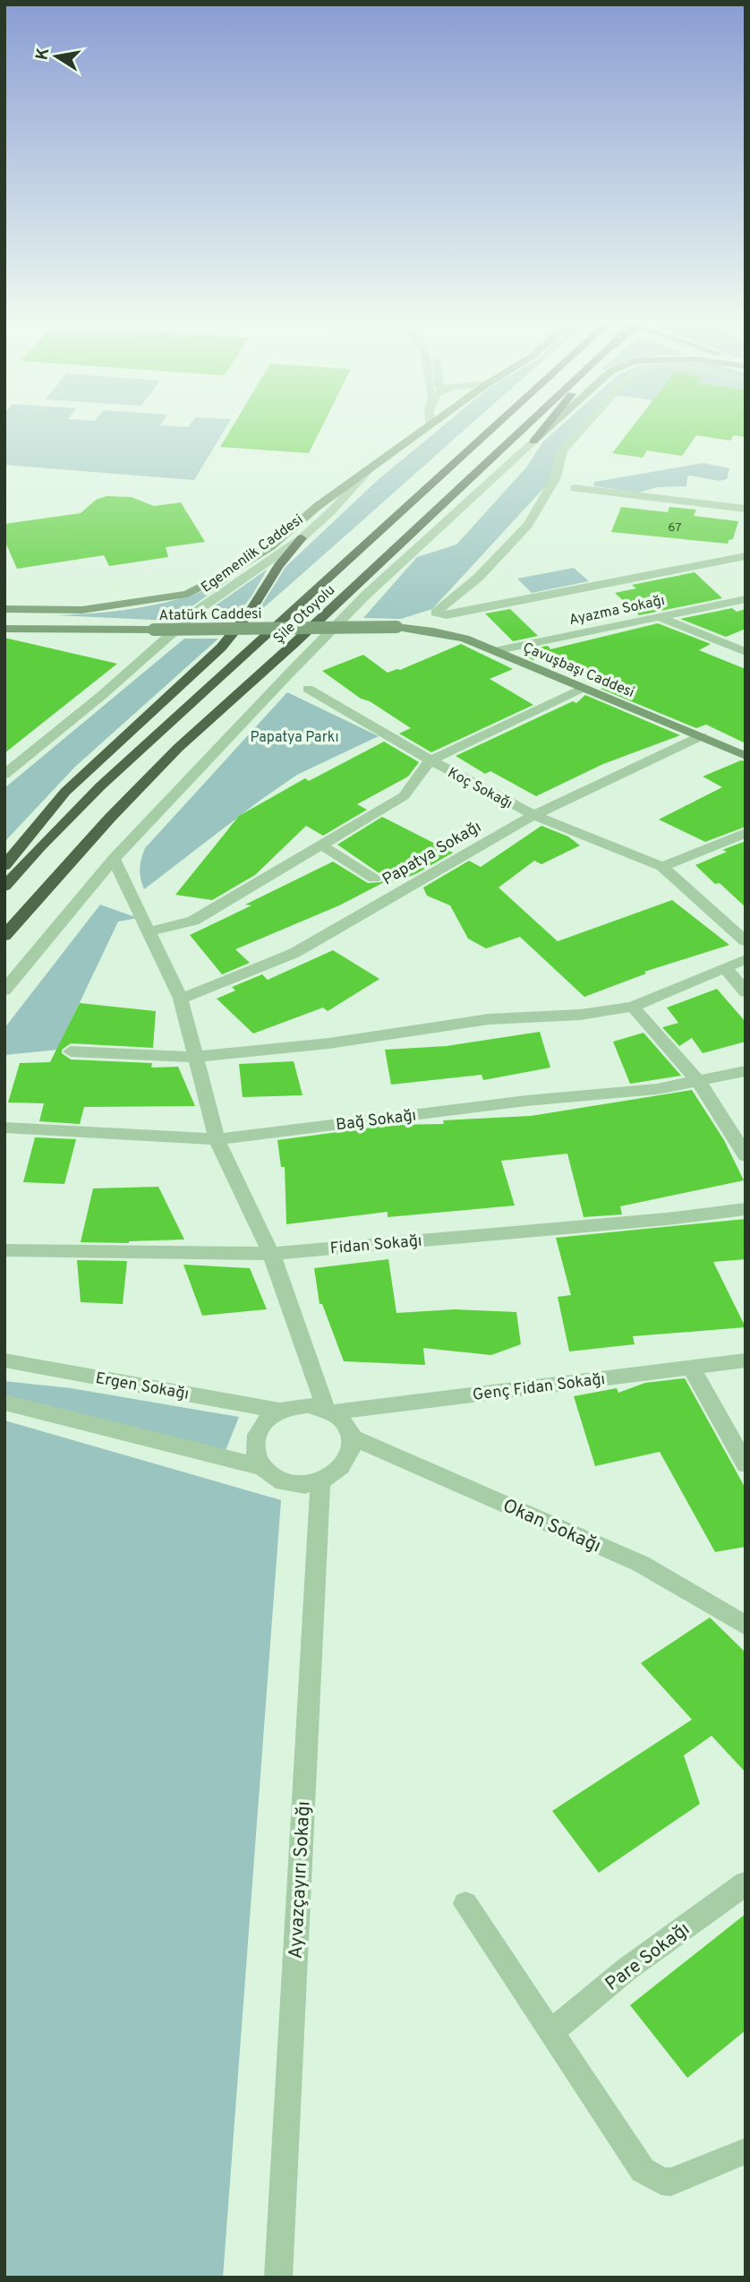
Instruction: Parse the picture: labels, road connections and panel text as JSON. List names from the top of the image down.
{
  "streets": {
    "highway": ["Şile Otoyolu"],
    "main road": ["Atatürk Caddesi", "Çavuşbaşı Caddesi"],
    "street": [
      "Egemenlik Caddesi",
      "Ayazma Sokağı",
      "Koç Sokağı",
      "Papatya Sokağı",
      "Bağ Sokağı",
      "Fidan Sokağı",
      "Ergen Sokağı",
      "Genç Fidan Sokağı",
      "Okan Sokağı",
      "Ayvazçayırı Sokağı",
      "Pare Sokağı"
    ]
  },
  "crossings": [
    ["Ayazma Sokağı", "Çavuşbaşı Caddesi"],
    ["Atatürk Caddesi", "Çavuşbaşı Caddesi"],
    ["Çavuşbaşı Caddesi", "Papatya Sokağı"],
    ["Koç Sokağı", "Papatya Sokağı"],
    ["Ergen Sokağı", "Genç Fidan Sokağı"],
    ["Ergen Sokağı", "Okan Sokağı"],
    ["Ergen Sokağı", "Ayvazçayırı Sokağı"],
    ["Genç Fidan Sokağı", "Okan Sokağı"],
    ["Genç Fidan Sokağı", "Ayvazçayırı Sokağı"],
    ["Okan Sokağı", "Ayvazçayırı Sokağı"]
  ],
  "parks": ["Papatya Parkı"],
  "house_numbers": ["67"],
  "north": "left"
}
